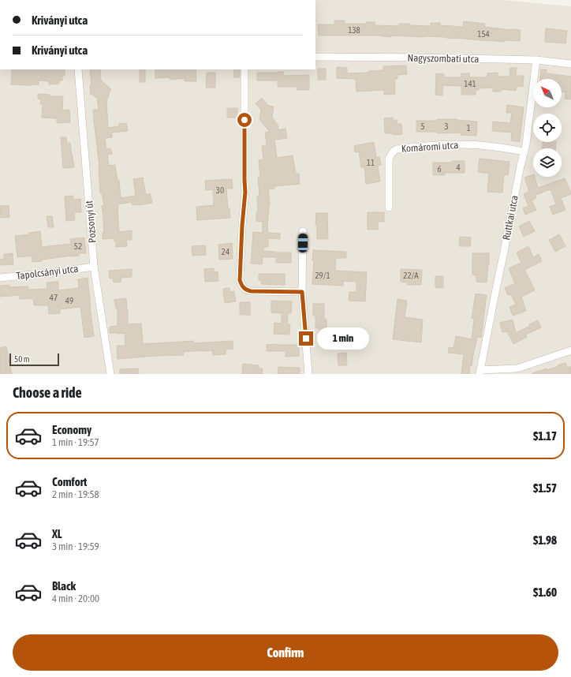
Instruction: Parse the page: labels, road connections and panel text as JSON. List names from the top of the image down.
{
  "streets": {
    "street": [
      "Nagyszombati utca",
      "Komáromi utca",
      "Ruttkai utca",
      "Pozsonyi út",
      "Tapolcsányi utca"
    ]
  },
  "crossings": [
    ["Nagyszombati utca", "Ruttkai utca"],
    ["Komáromi utca", "Ruttkai utca"],
    ["Pozsonyi út", "Tapolcsányi utca"]
  ],
  "house_numbers": [
    "138",
    "154",
    "141",
    "5",
    "3",
    "1",
    "11",
    "4",
    "6",
    "30",
    "52",
    "24",
    "29/1",
    "22/A",
    "47",
    "49"
  ],
  "scale_bar": "50 m",
  "north": "top left",
  "page": {
    "banner": ["Kriványi utca", "Kriványi utca"],
    "bubble": "1 min",
    "scale": "50 m",
    "heading": "Choose a ride",
    "list": [
      {
        "name": "Economy",
        "note": "1 min · 19:57",
        "value": "$1.17"
      },
      {
        "name": "Comfort",
        "note": "2 min · 19:58",
        "value": "$1.57"
      },
      {
        "name": "XL",
        "note": "3 min · 19:59",
        "value": "$1.98"
      },
      {
        "name": "Black",
        "note": "4 min · 20:00",
        "value": "$1.60"
      }
    ],
    "buttons": "Confirm"
  }
}
